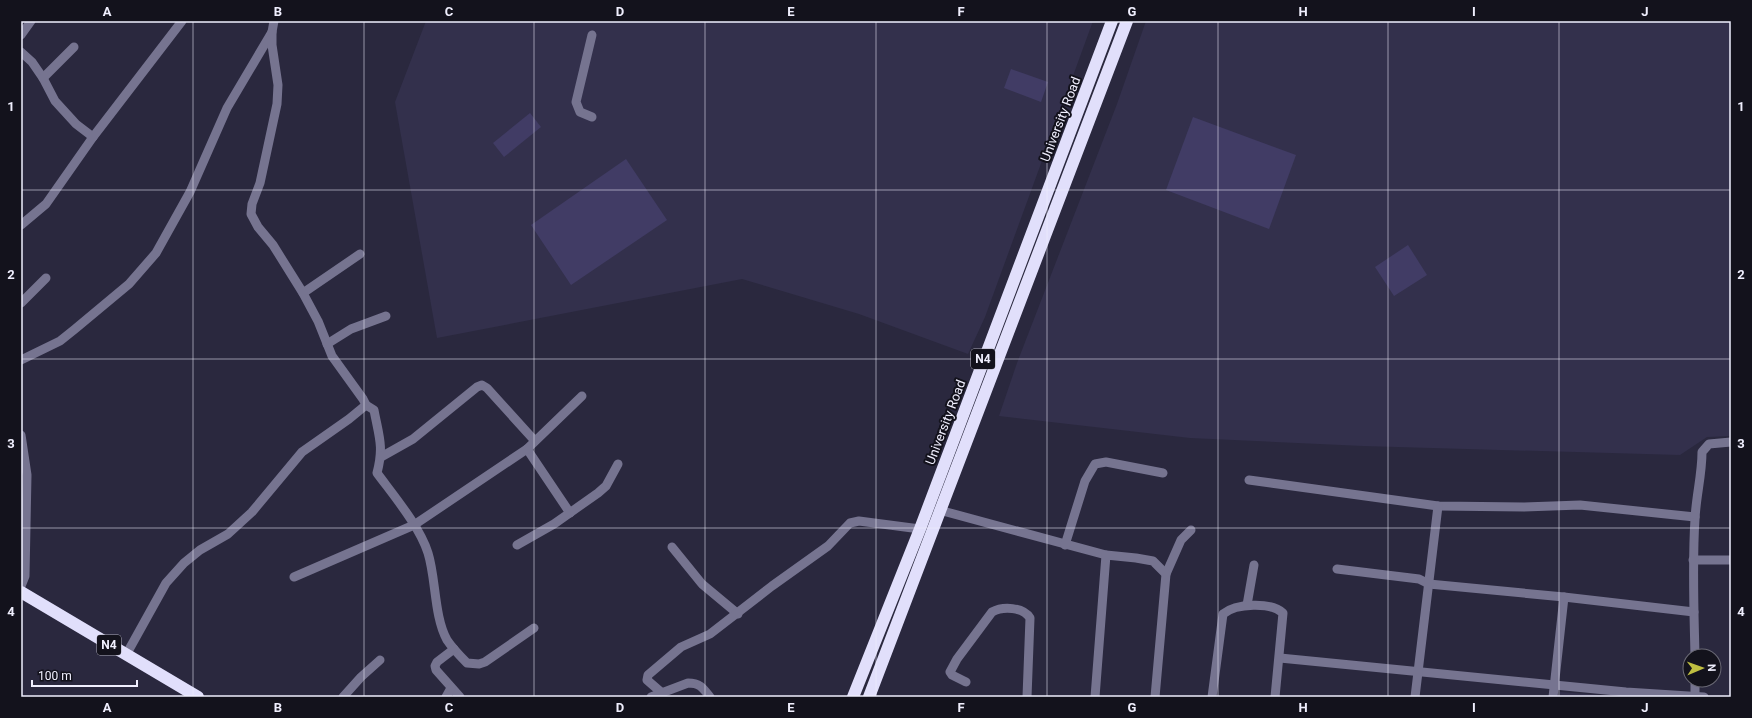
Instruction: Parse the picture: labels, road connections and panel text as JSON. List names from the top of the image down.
{
  "streets": {
    "highway": ["University Road", "N4"]
  },
  "scale_bar": "100 m",
  "north": "right",
  "grid": {
    "columns": [
      "A",
      "B",
      "C",
      "D",
      "E",
      "F",
      "G",
      "H",
      "I",
      "J"
    ],
    "rows": [
      "1",
      "2",
      "3",
      "4"
    ]
  }
}
